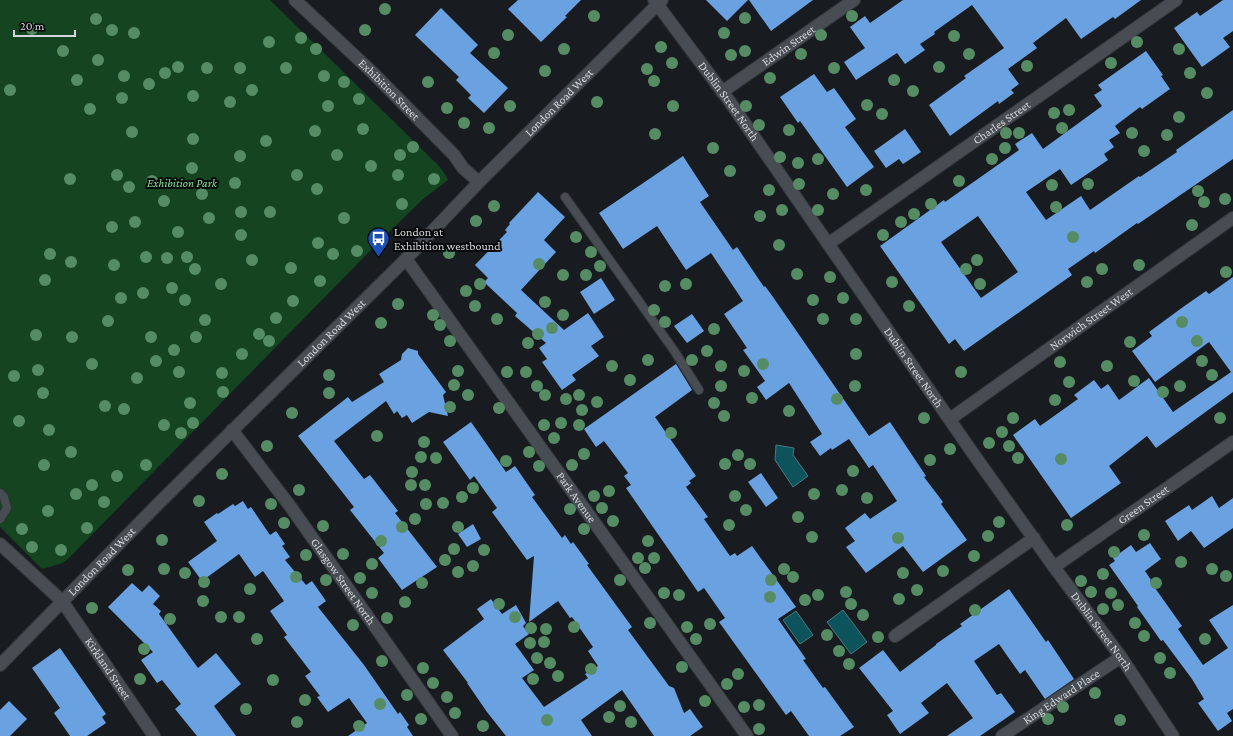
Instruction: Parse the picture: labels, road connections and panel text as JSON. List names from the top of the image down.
{
  "streets": {
    "street": [
      "Edwin Street",
      "Exhibition Street",
      "London Road West",
      "Dublin Street North",
      "Charles Street",
      "Norwich Street West",
      "Park Avenue",
      "Green Street",
      "Glasgow Street North",
      "Kirkland Street",
      "King Edward Place"
    ]
  },
  "crossings": [
    ["Edwin Street", "Dublin Street North"],
    ["Exhibition Street", "London Road West"],
    ["London Road West", "Dublin Street North"],
    ["London Road West", "Park Avenue"],
    ["London Road West", "Glasgow Street North"],
    ["London Road West", "Kirkland Street"],
    ["Dublin Street North", "Charles Street"],
    ["Dublin Street North", "Norwich Street West"],
    ["Dublin Street North", "Green Street"],
    ["Dublin Street North", "King Edward Place"]
  ],
  "parks": ["Exhibition Park"],
  "places": {
    "bus stop": ["London at Exhibition westbound"]
  },
  "scale_bar": "20 m"
}
